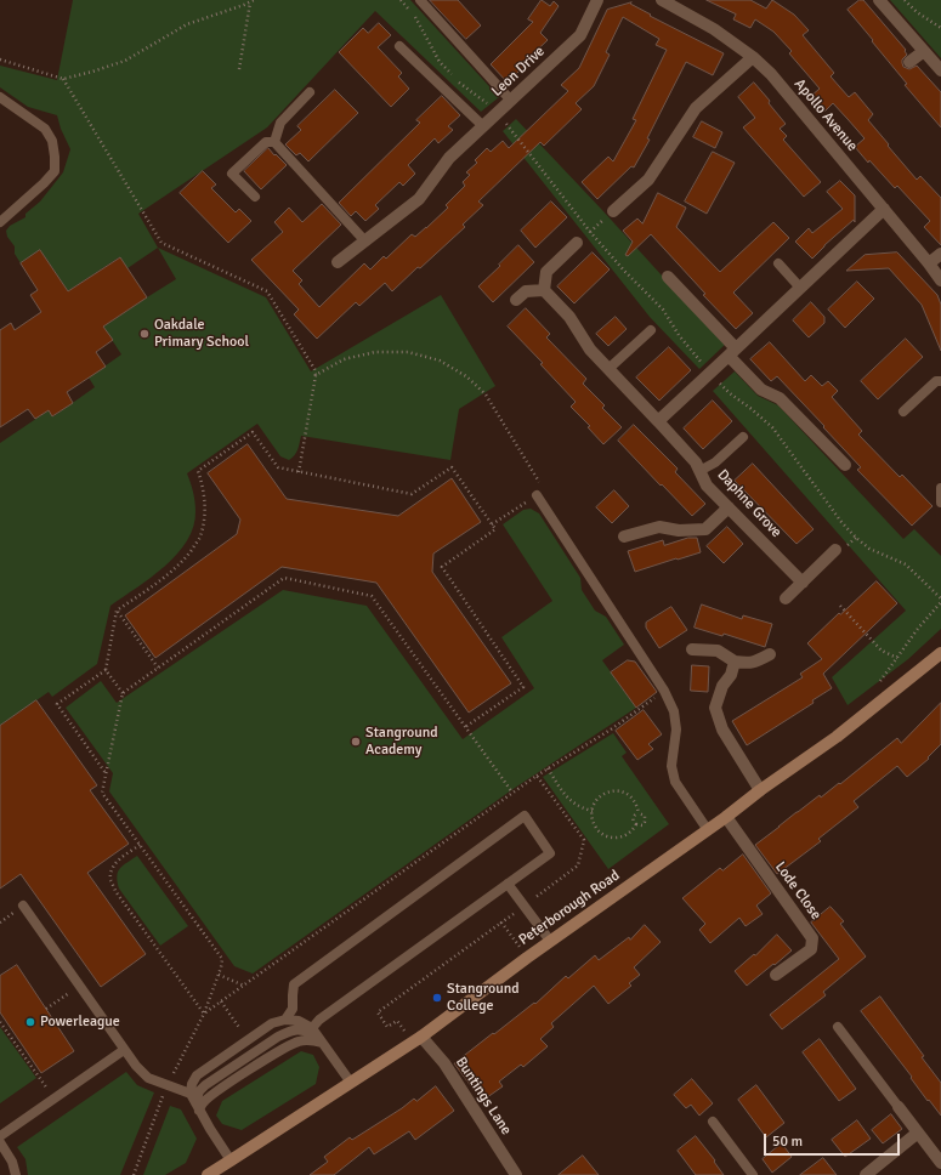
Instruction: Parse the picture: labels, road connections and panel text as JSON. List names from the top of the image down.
{
  "streets": {
    "main road": ["Peterborough Road"],
    "street": [
      "Leon Drive",
      "Apollo Avenue",
      "Daphne Grove",
      "Lode Close",
      "Buntings Lane"
    ]
  },
  "crossings": [
    ["Lode Close", "Peterborough Road"],
    ["Peterborough Road", "Buntings Lane"]
  ],
  "places": [
    "Oakdale Primary School",
    "Stanground Academy",
    "Stanground College",
    "Powerleague"
  ],
  "scale_bar": "50 m"
}
